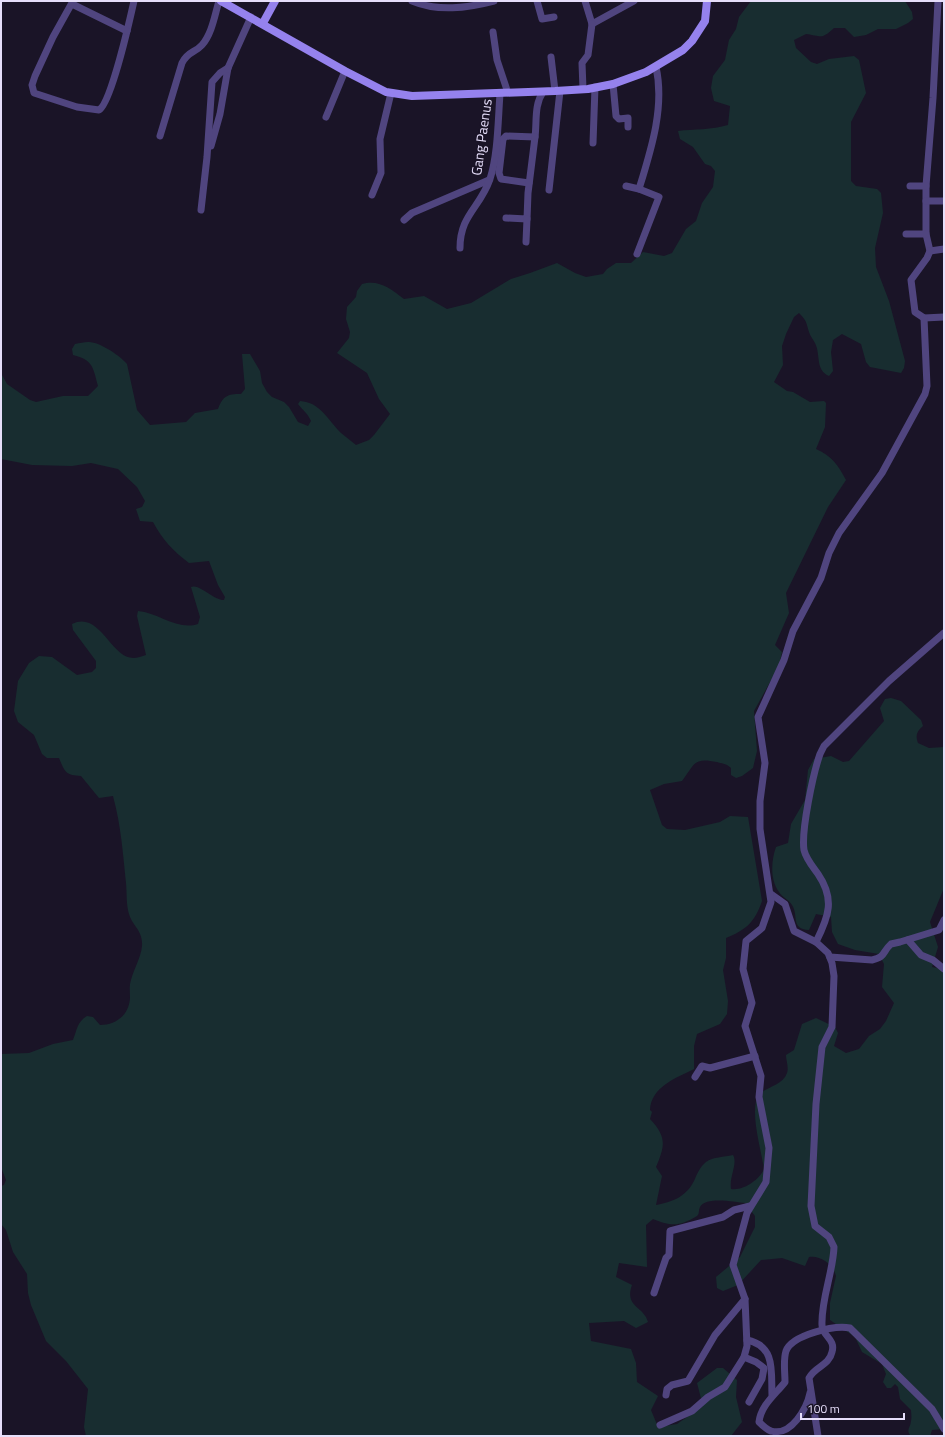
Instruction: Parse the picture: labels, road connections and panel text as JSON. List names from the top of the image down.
{
  "streets": {
    "street": ["Gang Paenus"]
  },
  "scale_bar": "100 m"
}
